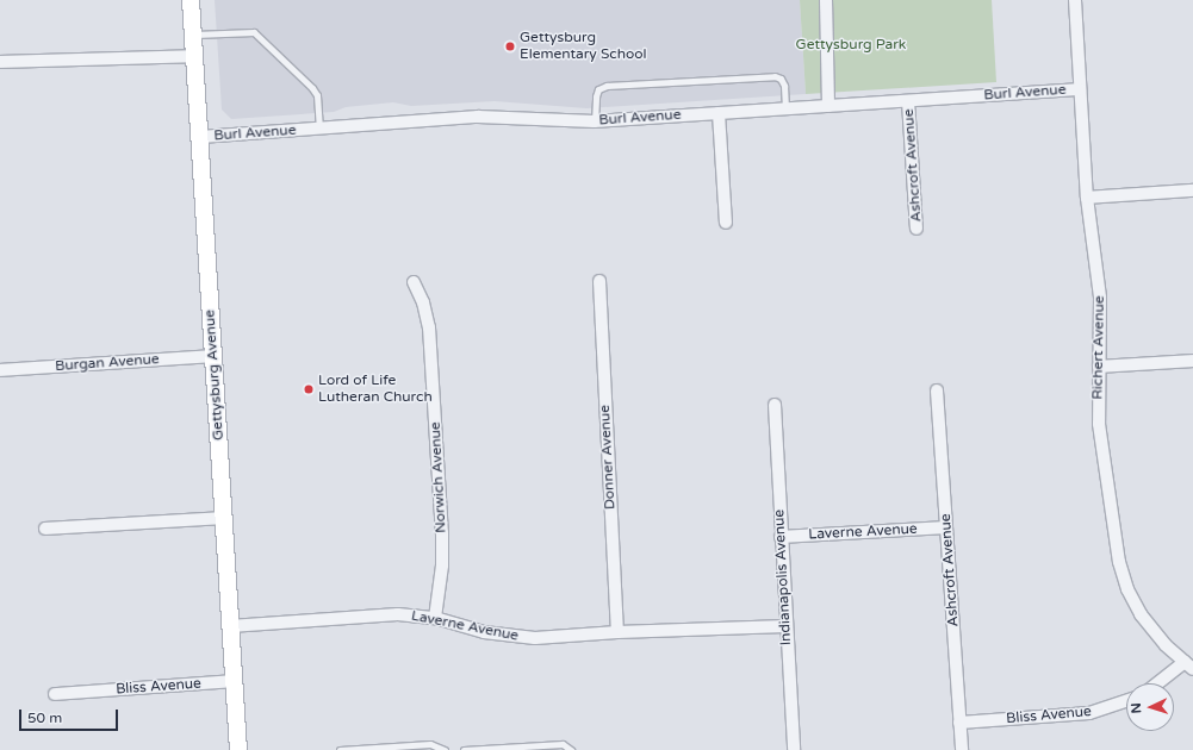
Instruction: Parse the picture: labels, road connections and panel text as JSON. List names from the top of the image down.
{
  "streets": {
    "street": [
      "Burl Avenue",
      "Ashcroft Avenue",
      "Richert Avenue",
      "Burgan Avenue",
      "Gettysburg Avenue",
      "Donner Avenue",
      "Norwich Avenue",
      "Laverne Avenue",
      "Indianapolis Avenue",
      "Bliss Avenue"
    ]
  },
  "crossings": [
    ["Burl Avenue", "Ashcroft Avenue"],
    ["Burl Avenue", "Richert Avenue"],
    ["Burl Avenue", "Gettysburg Avenue"],
    ["Ashcroft Avenue", "Laverne Avenue"],
    ["Ashcroft Avenue", "Bliss Avenue"],
    ["Burgan Avenue", "Gettysburg Avenue"],
    ["Gettysburg Avenue", "Laverne Avenue"],
    ["Gettysburg Avenue", "Bliss Avenue"],
    ["Donner Avenue", "Laverne Avenue"],
    ["Norwich Avenue", "Laverne Avenue"],
    ["Laverne Avenue", "Indianapolis Avenue"]
  ],
  "parks": ["Gettysburg Park"],
  "places": ["Gettysburg Elementary School", "Lord of Life Lutheran Church"],
  "scale_bar": "50 m",
  "north": "left"
}
